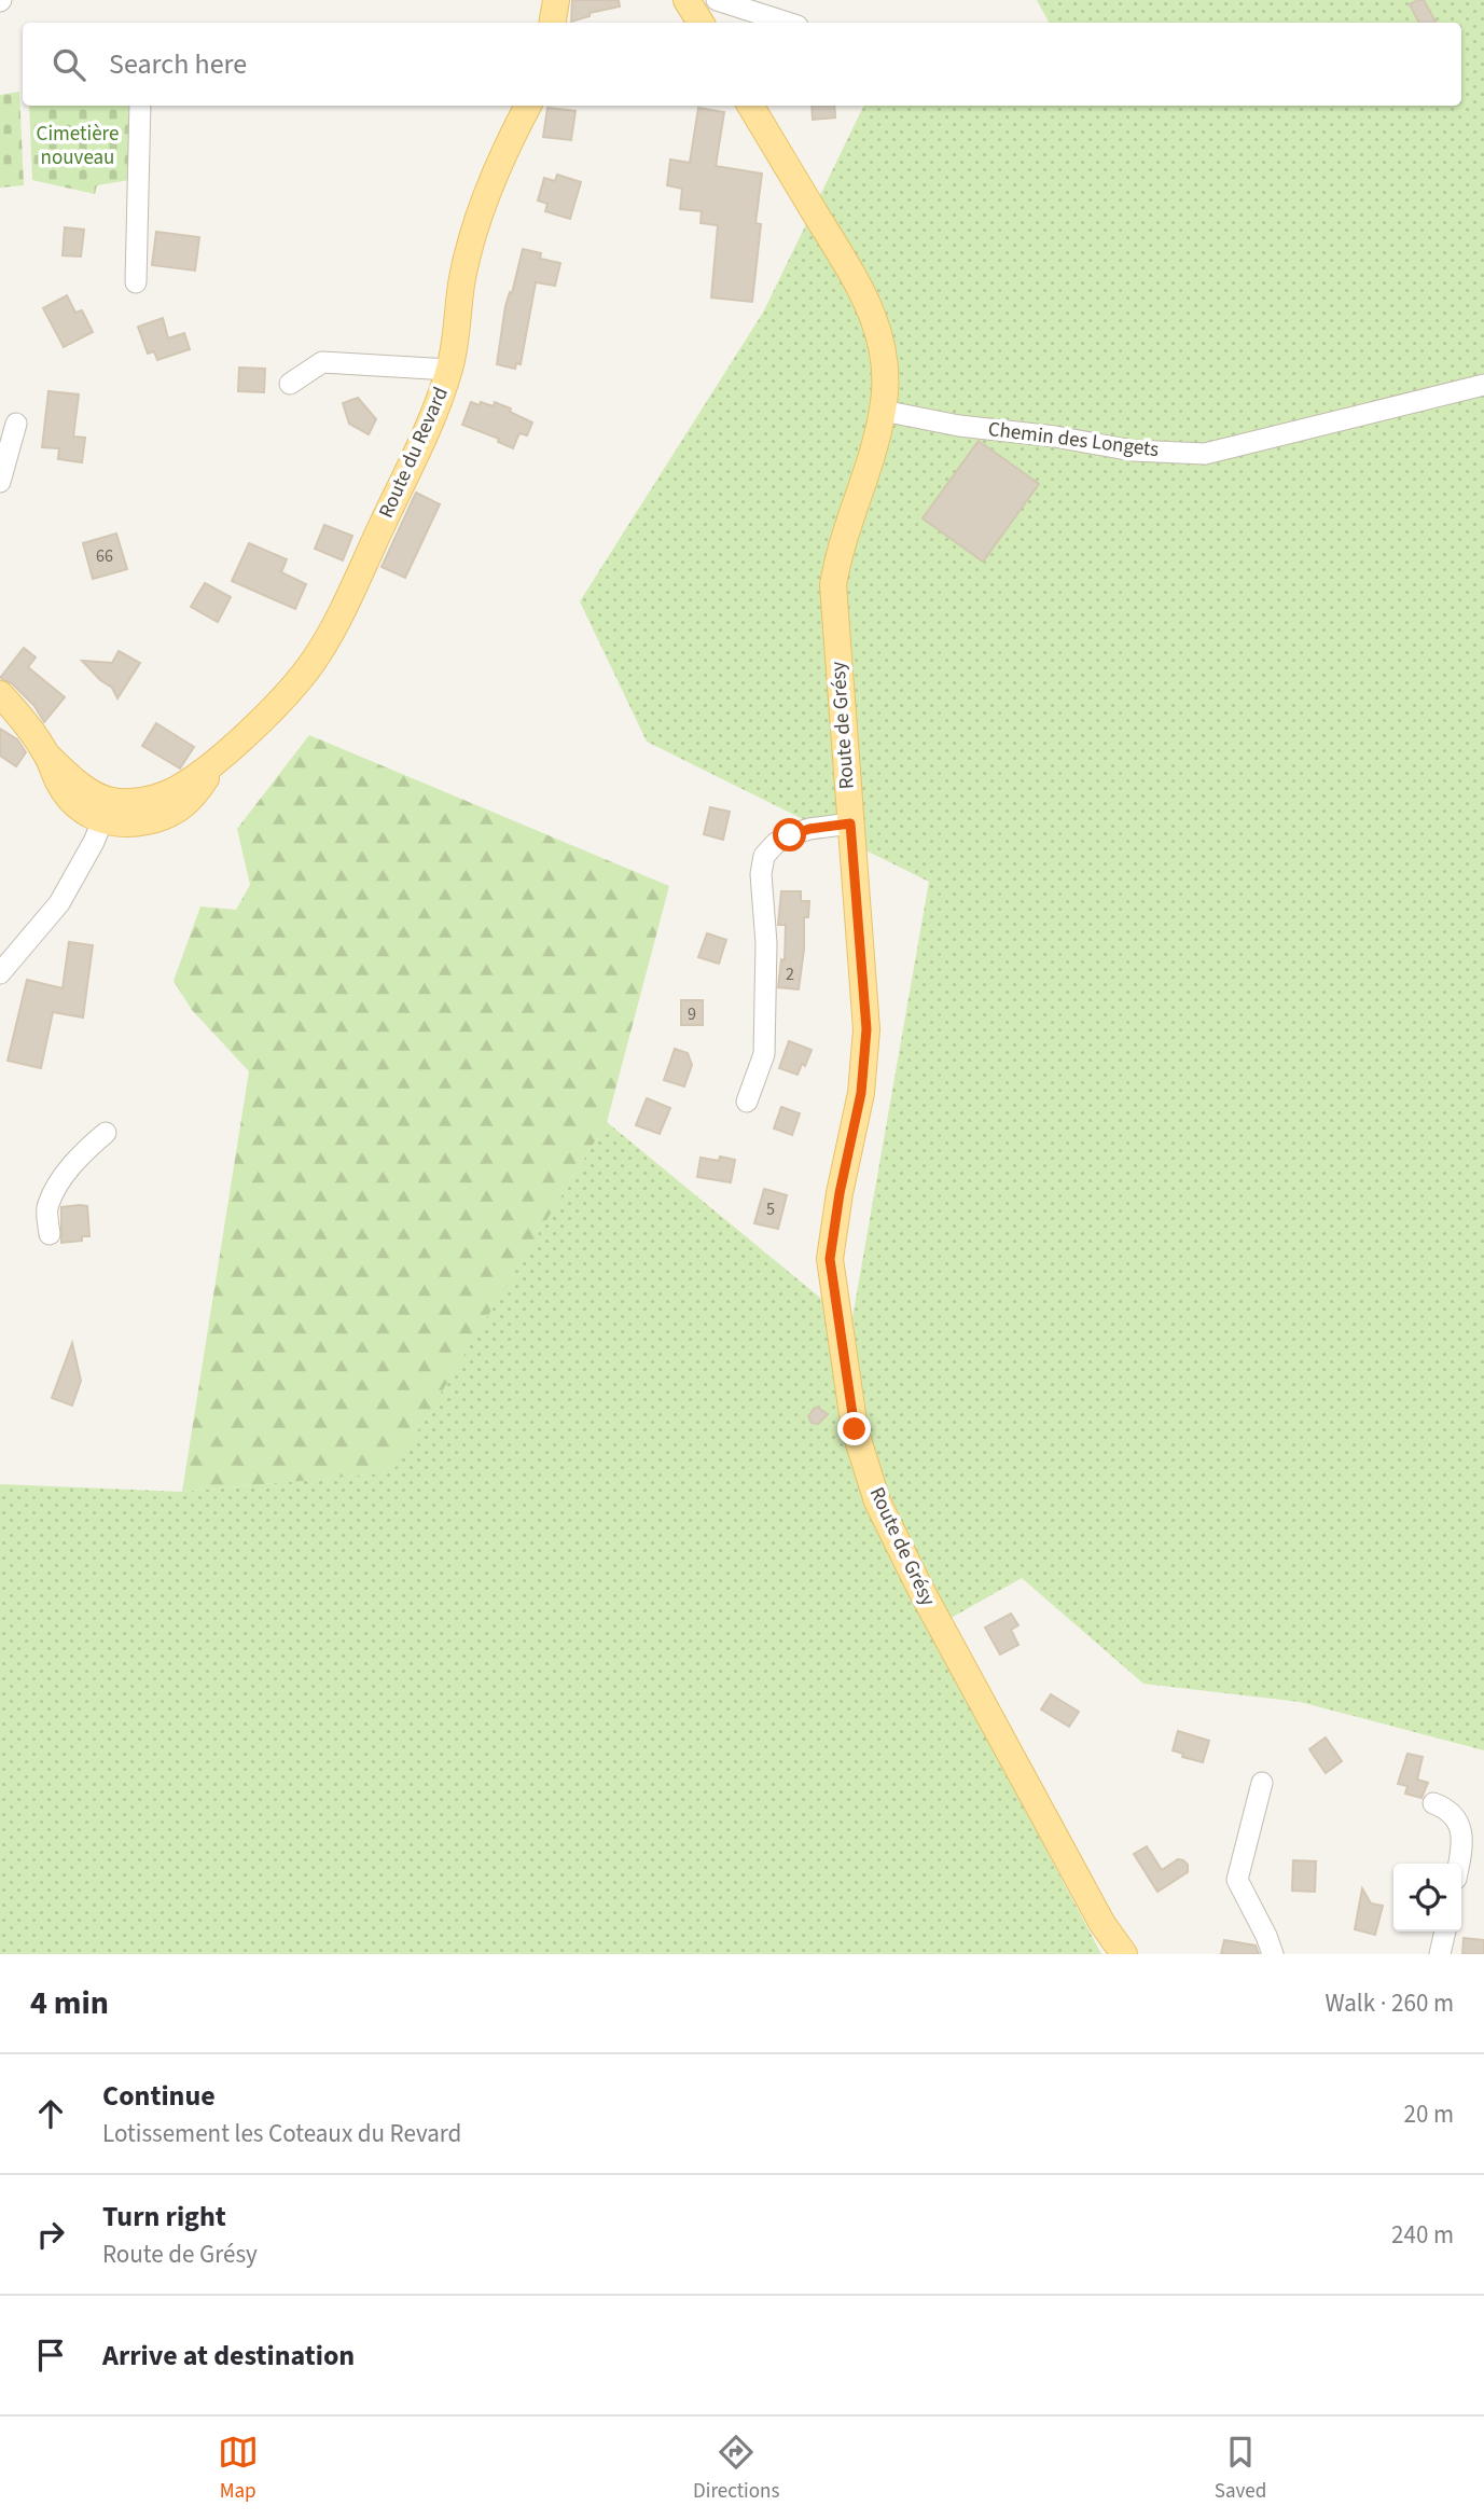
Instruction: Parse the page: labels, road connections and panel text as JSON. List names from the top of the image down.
{
  "streets": {
    "main road": ["Route du Revard", "Route de Grésy"],
    "street": ["Chemin des Longets"]
  },
  "crossings": [
    ["Chemin des Longets", "Route de Grésy"]
  ],
  "parks": ["Cimetière nouveau"],
  "house_numbers": [
    "66",
    "2",
    "9",
    "5"
  ],
  "page": {
    "search": "Search here",
    "heading": ["4 min", "Walk · 260 m"],
    "list": [
      ["Continue", "Lotissement les Coteaux du Revard", "20 m"],
      ["Turn right", "Route de Grésy", "240 m"],
      "Arrive at destination"
    ],
    "nav": ["Map", "Directions", "Saved"]
  }
}
